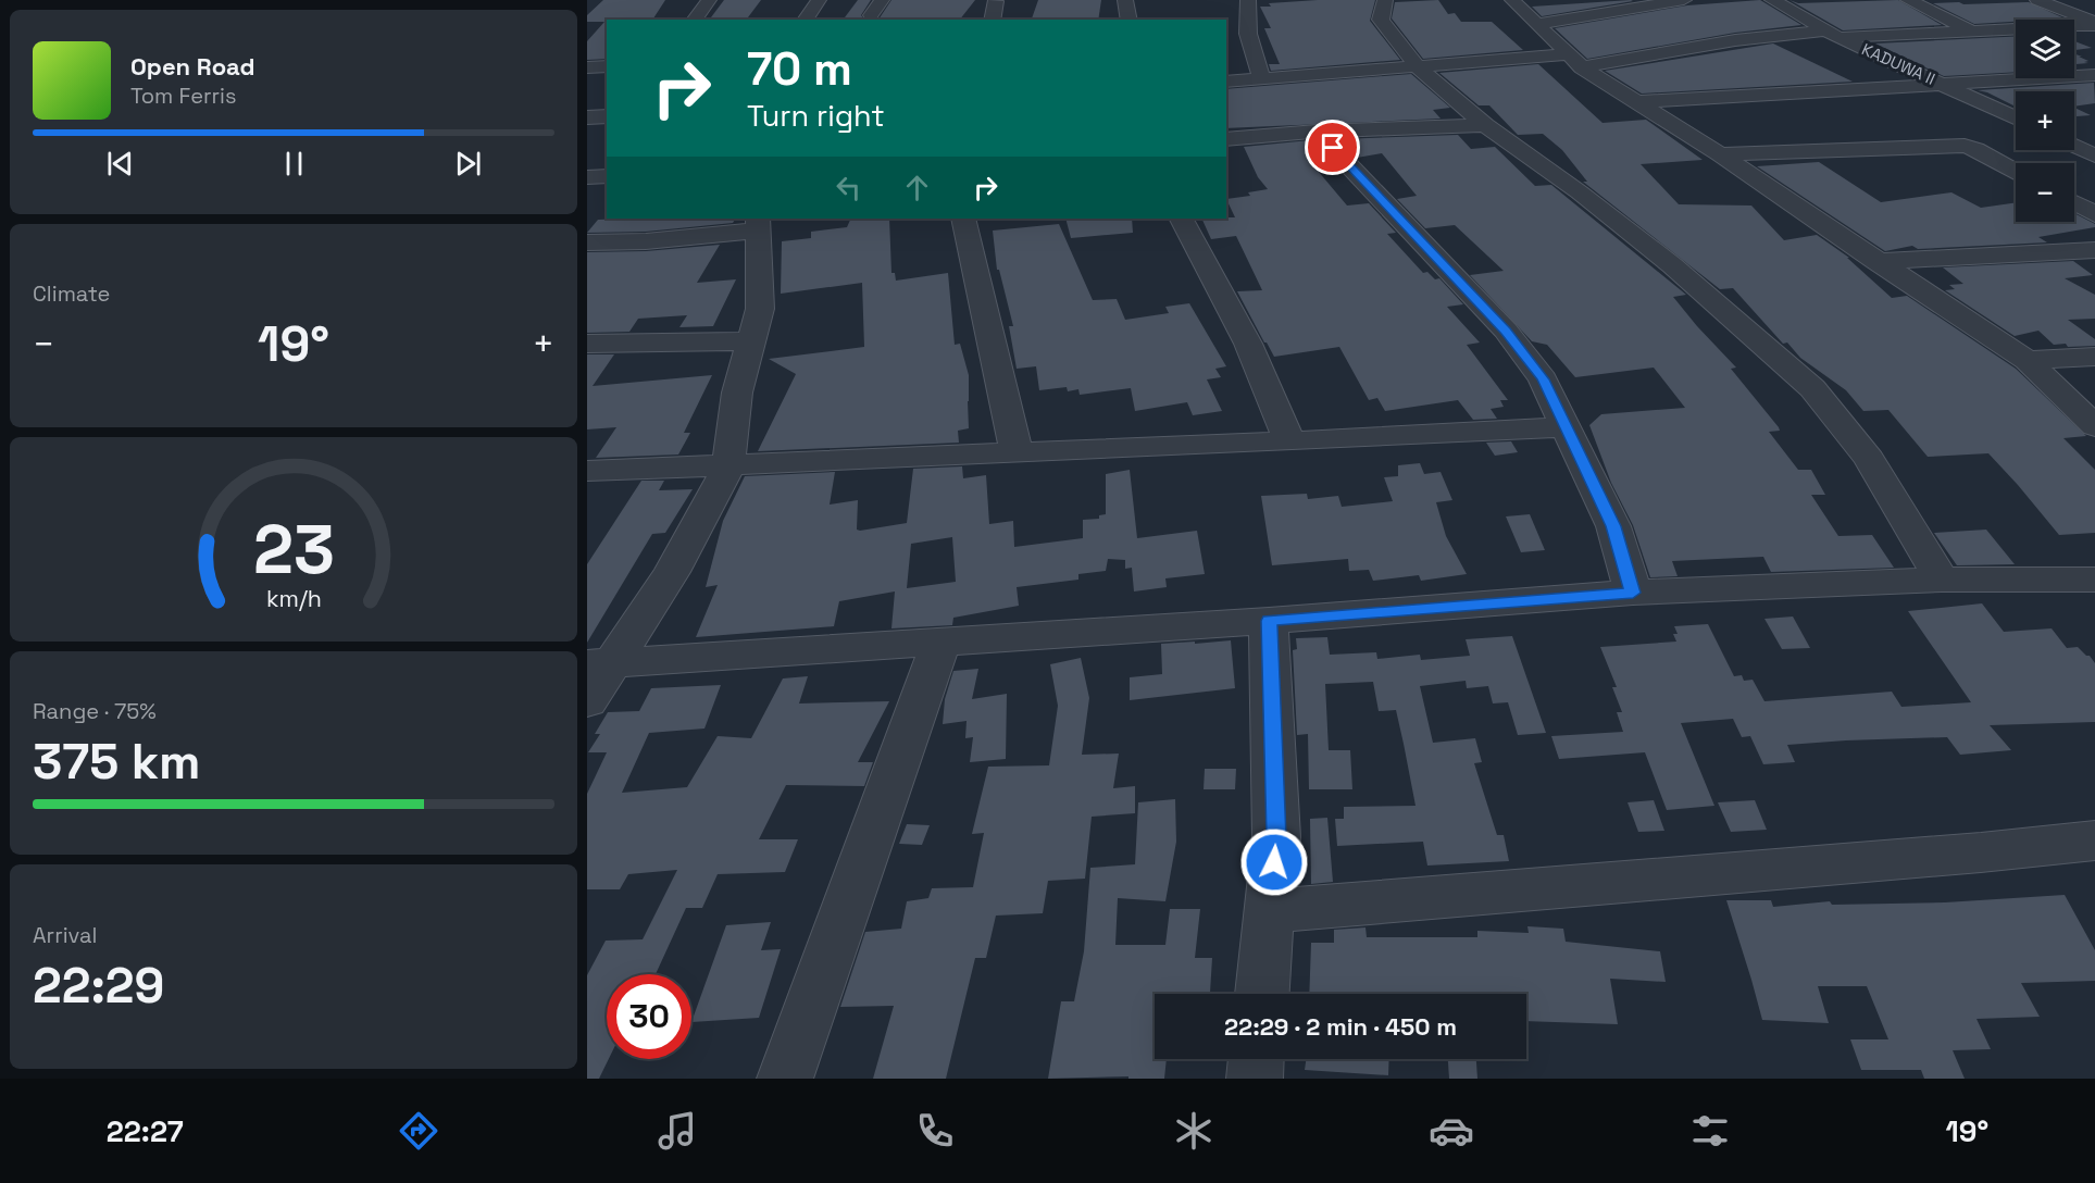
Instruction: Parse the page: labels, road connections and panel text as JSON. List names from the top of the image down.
{
  "streets": {
    "street": ["KADUWA II"]
  },
  "page": {
    "map_buttons": ["+", "−"],
    "turn": ["70 m", "Turn right"],
    "song": ["Open Road", "Tom Ferris"],
    "tile": [
      "Climate",
      ["Range · 75%", "375 km"],
      ["Arrival", "22:29"]
    ],
    "heat": ["−", "19°", "+"],
    "limit": "30",
    "trip": "22:29 · 2 min · 450 m",
    "tabs": ["22:27", "19°"],
    "gauge": ["23", "km/h"]
  }
}
